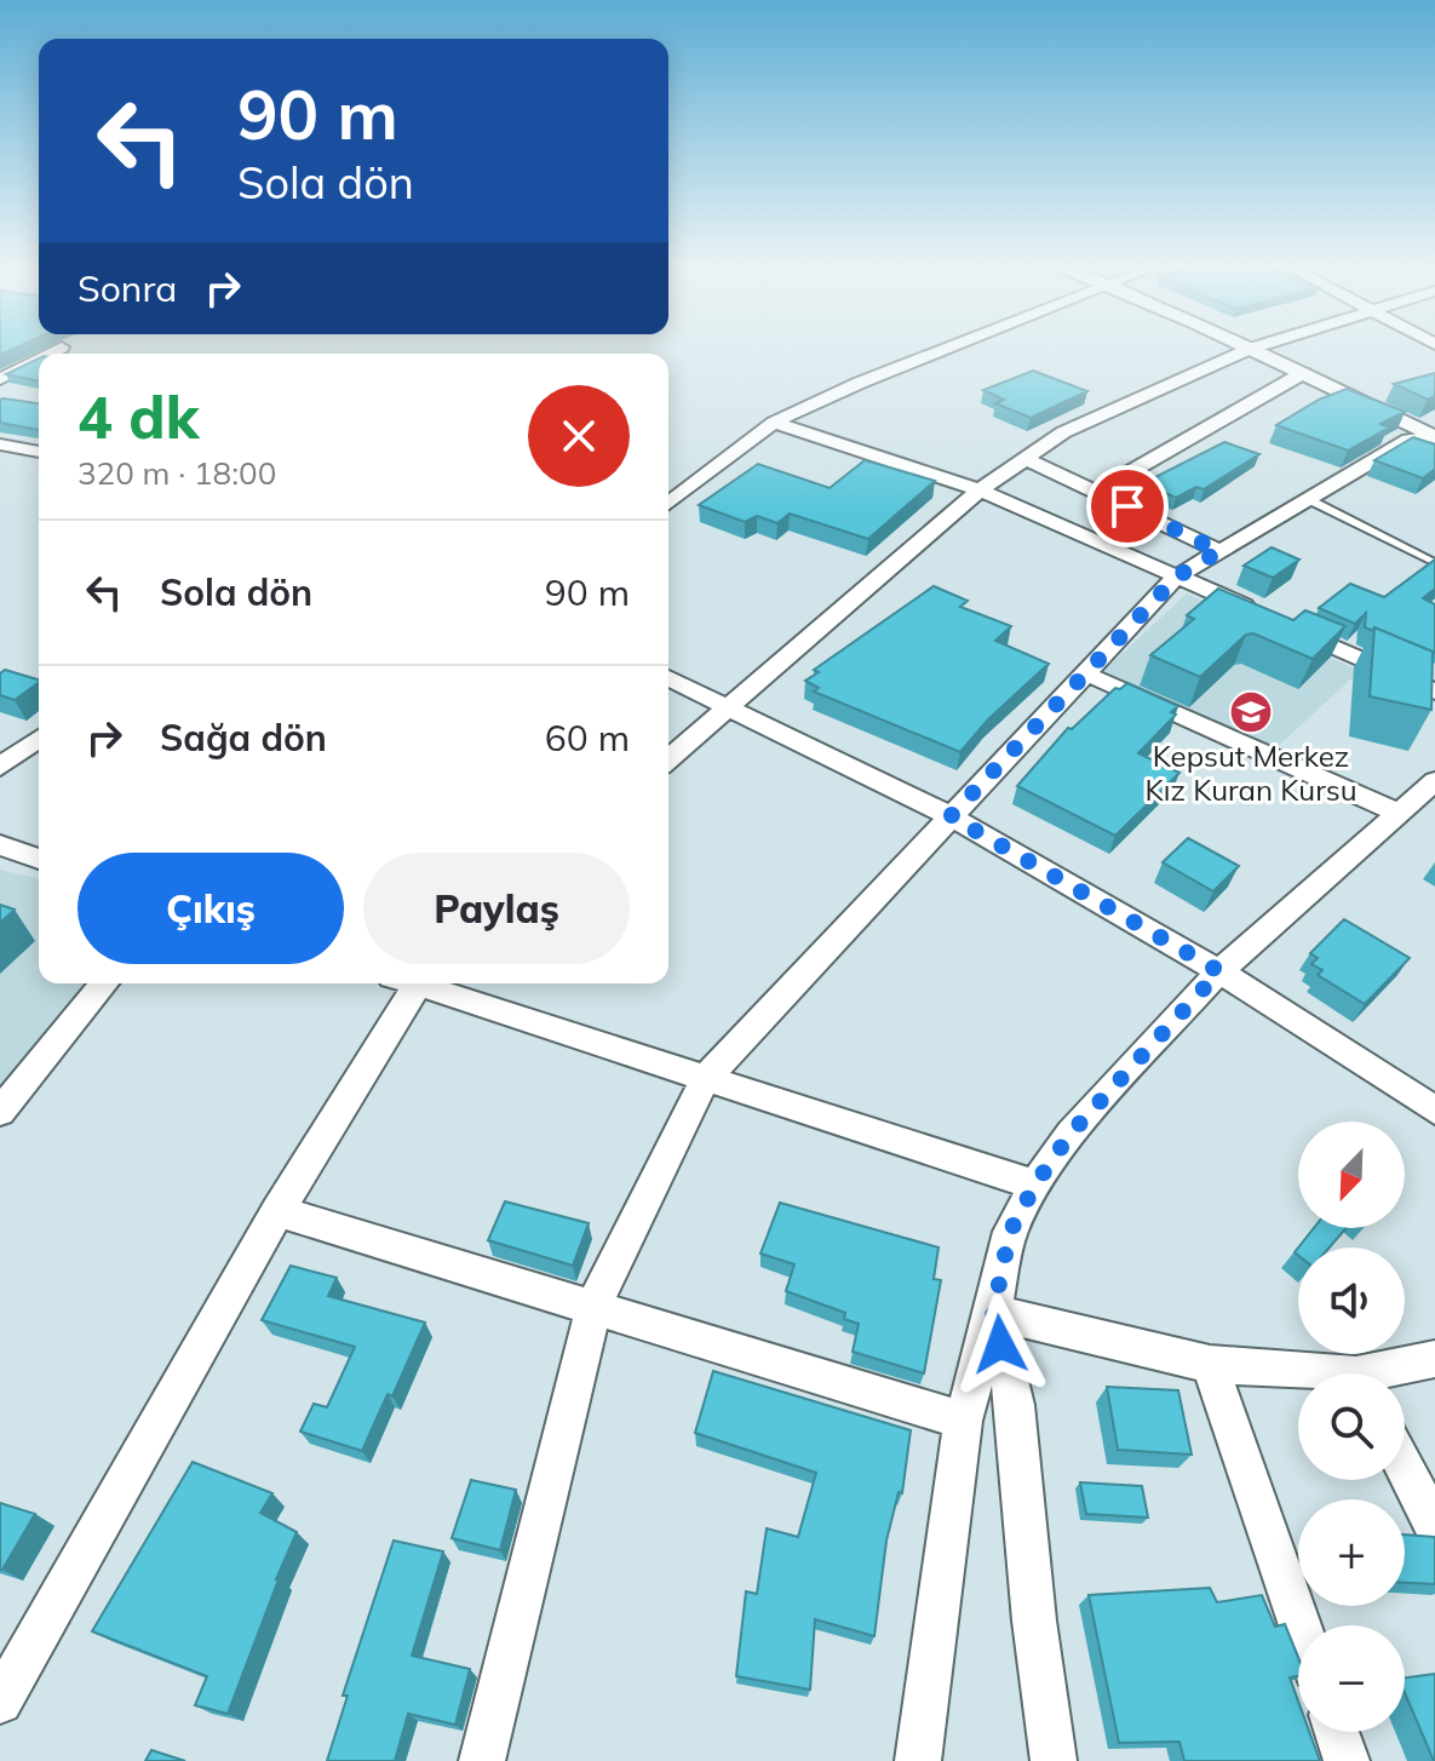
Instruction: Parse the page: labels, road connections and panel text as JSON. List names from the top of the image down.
{
  "places": {
    "school or university": ["Kepsut Merkez Kız Kuran Kursu"]
  },
  "north": "bottom left",
  "page": {
    "turn": ["90 m", "Sola dön"],
    "then": "Sonra",
    "heading": ["4 dk", "320 m · 18:00"],
    "list": [
      {
        "name": "Sola dön",
        "value": "90 m"
      },
      {
        "name": "Sağa dön",
        "value": "60 m"
      }
    ],
    "buttons": ["Çıkış", "Paylaş"],
    "map_buttons": ["+", "−"]
  }
}
